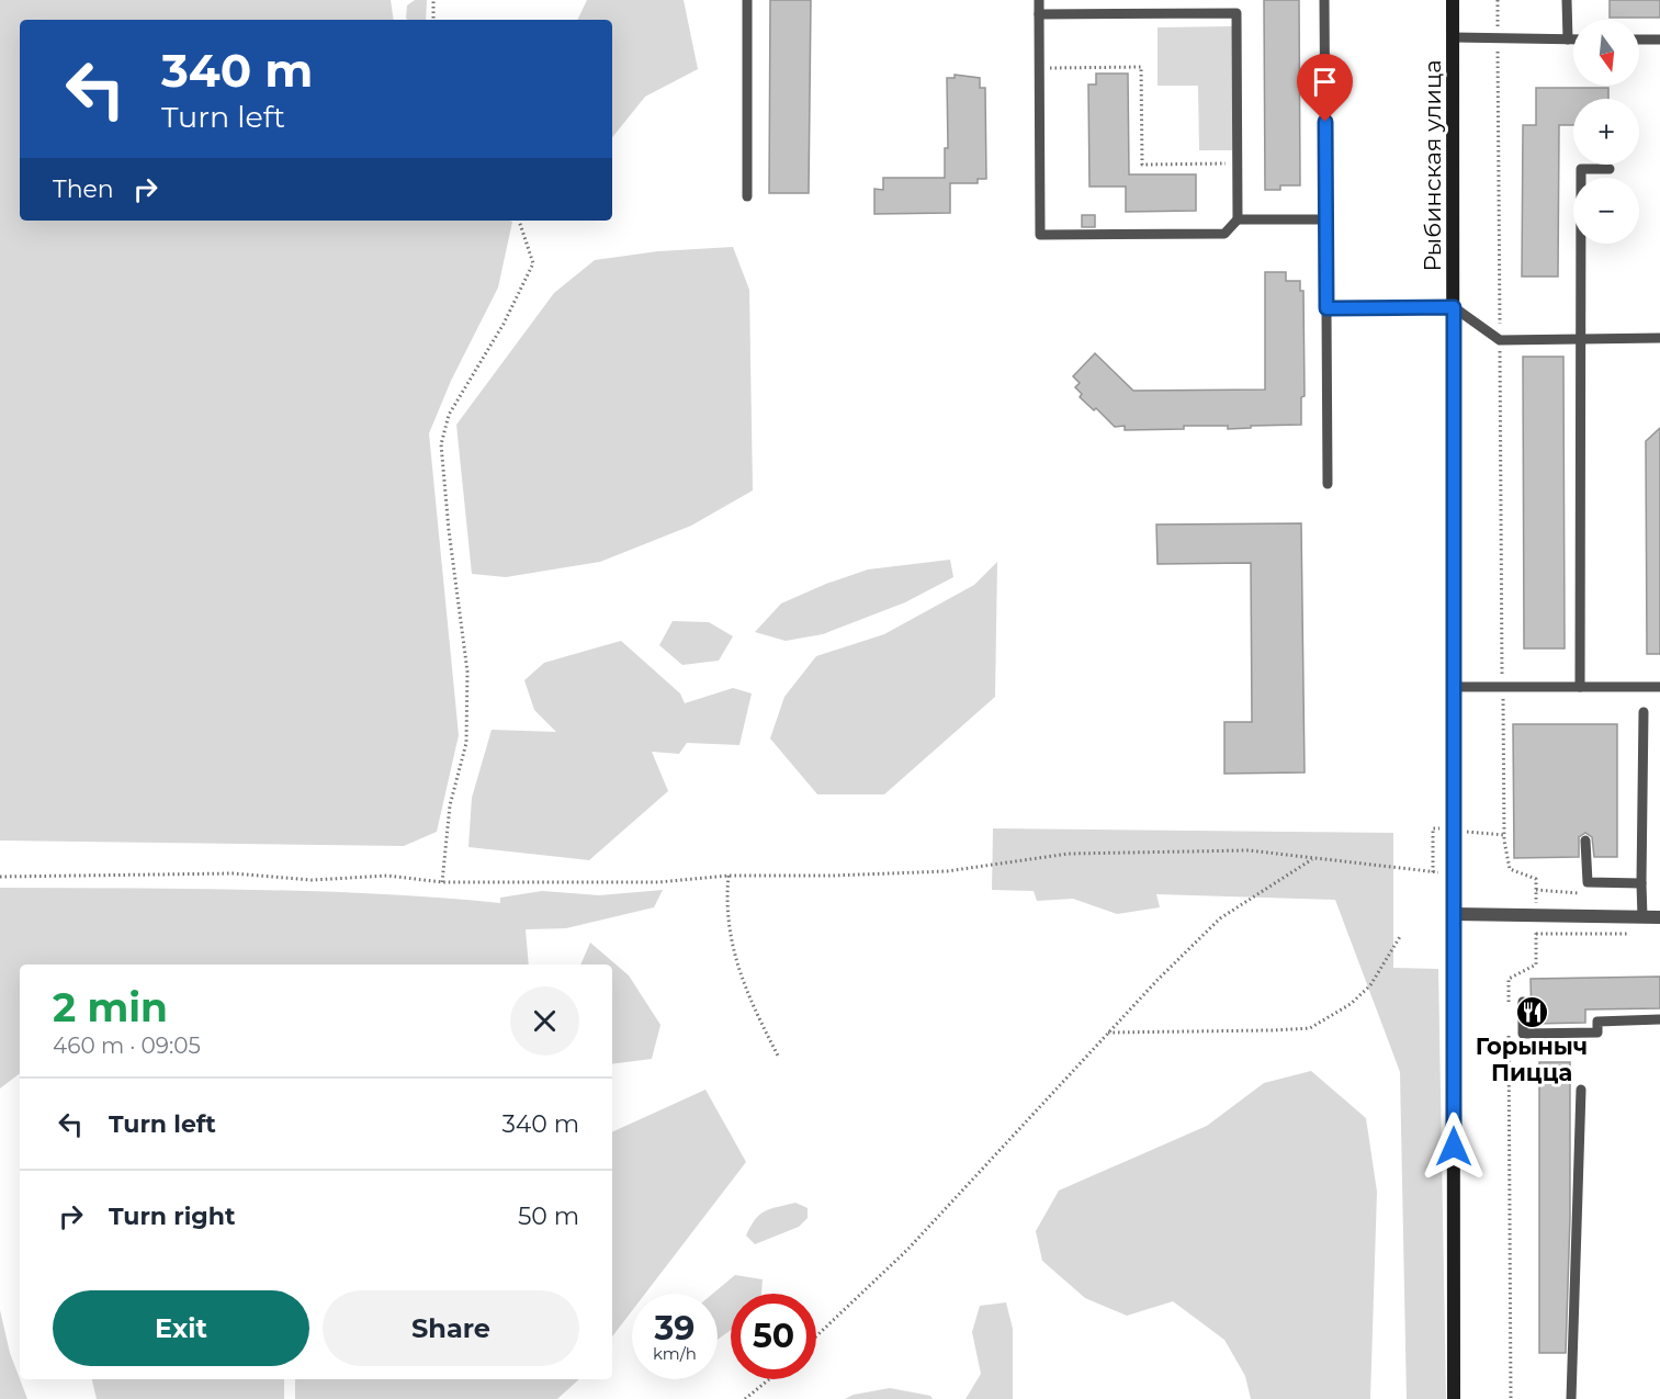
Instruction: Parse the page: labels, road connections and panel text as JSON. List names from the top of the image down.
{
  "streets": {
    "main road": ["Рыбинская улица"]
  },
  "places": {
    "restaurant": ["Горыныч Пицца"]
  },
  "north": "bottom",
  "page": {
    "map_buttons": ["+", "−"],
    "turn": ["340 m", "Turn left"],
    "then": "Then",
    "heading": ["2 min", "460 m · 09:05"],
    "list": [
      {
        "name": "Turn left",
        "value": "340 m"
      },
      {
        "name": "Turn right",
        "value": "50 m"
      }
    ],
    "buttons": ["Exit", "Share"],
    "speed": "39 km/h",
    "limit": "50"
  }
}
